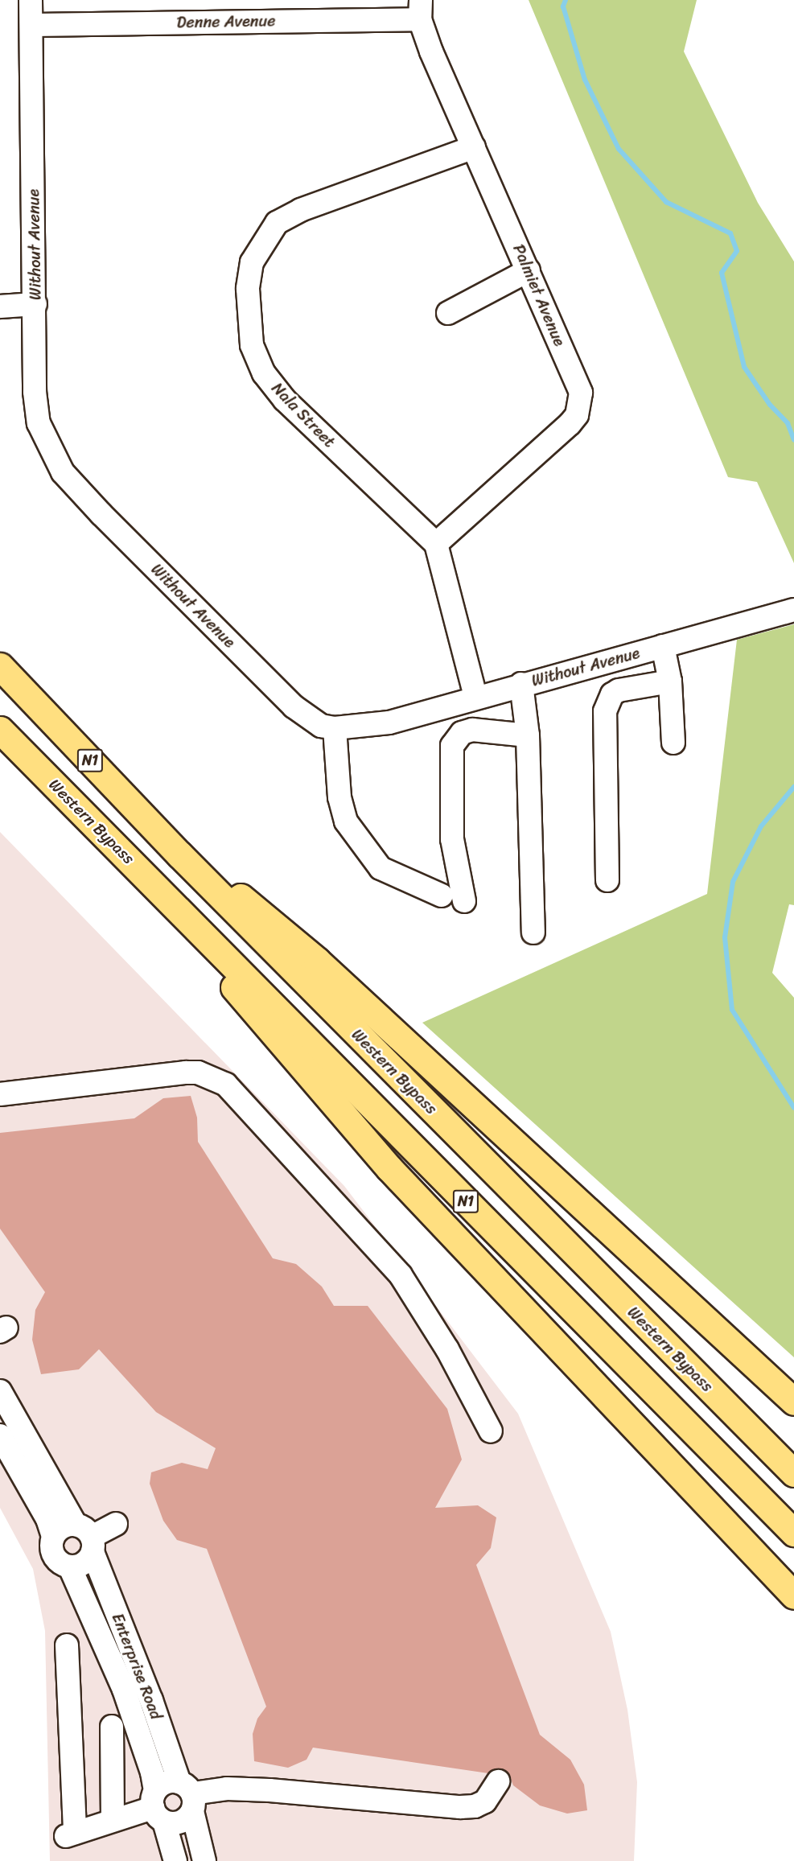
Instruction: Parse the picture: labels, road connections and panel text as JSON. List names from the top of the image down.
{
  "streets": {
    "highway": ["N1", "Western Bypass"],
    "street": [
      "Denne Avenue",
      "Without Avenue",
      "Palmiet Avenue",
      "Nala Street",
      "Enterprise Road"
    ]
  },
  "crossings": [
    ["Denne Avenue", "Without Avenue"],
    ["Denne Avenue", "Palmiet Avenue"],
    ["Palmiet Avenue", "Nala Street"]
  ]
}
